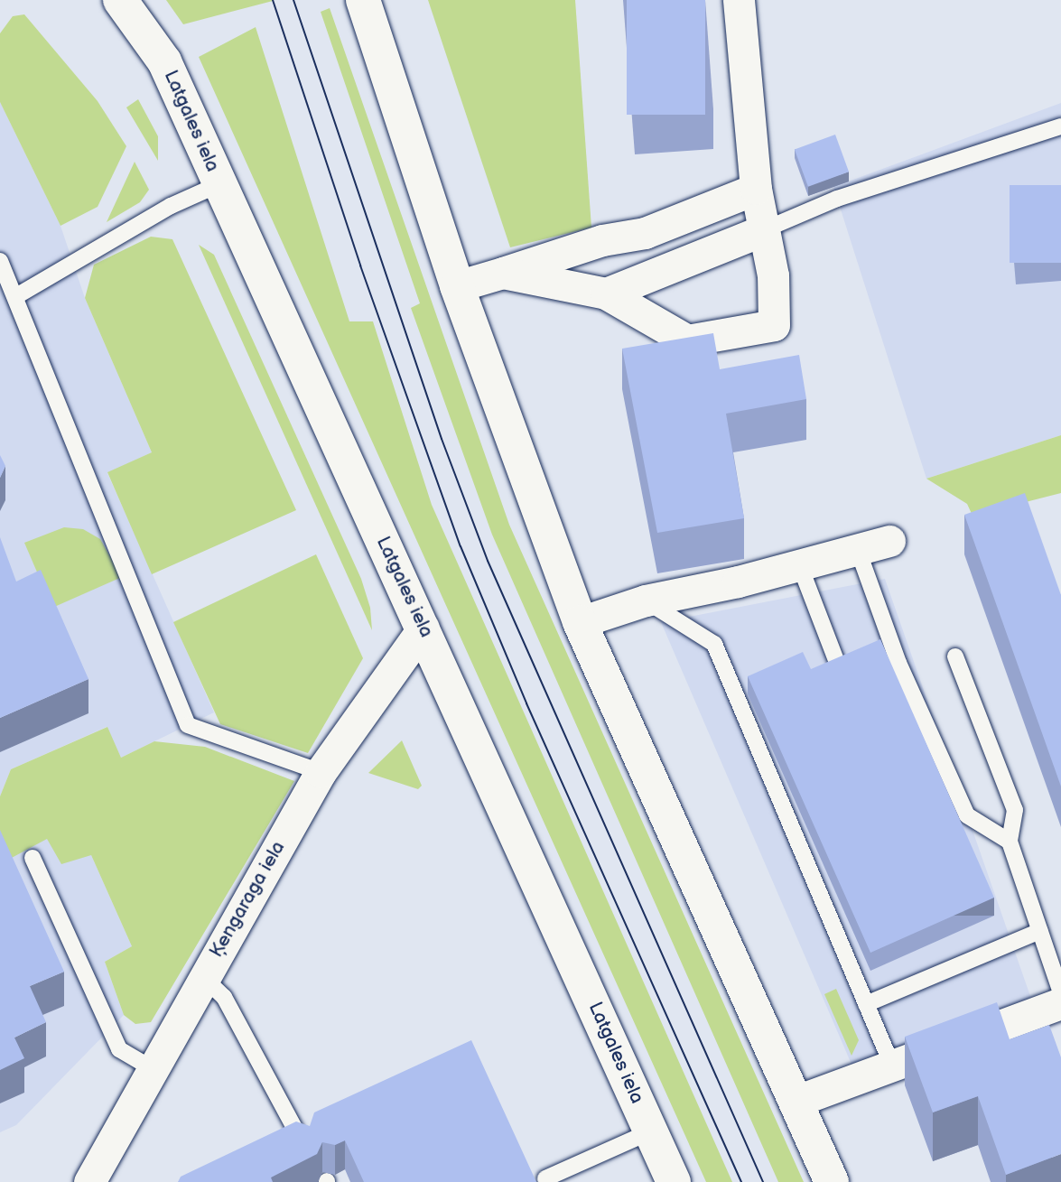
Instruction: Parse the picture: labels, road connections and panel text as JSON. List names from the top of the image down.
{
  "streets": {
    "highway": ["Latgales iela"],
    "street": ["Ķengaraga iela"]
  },
  "crossings": [
    ["Latgales iela", "Ķengaraga iela"]
  ]
}
